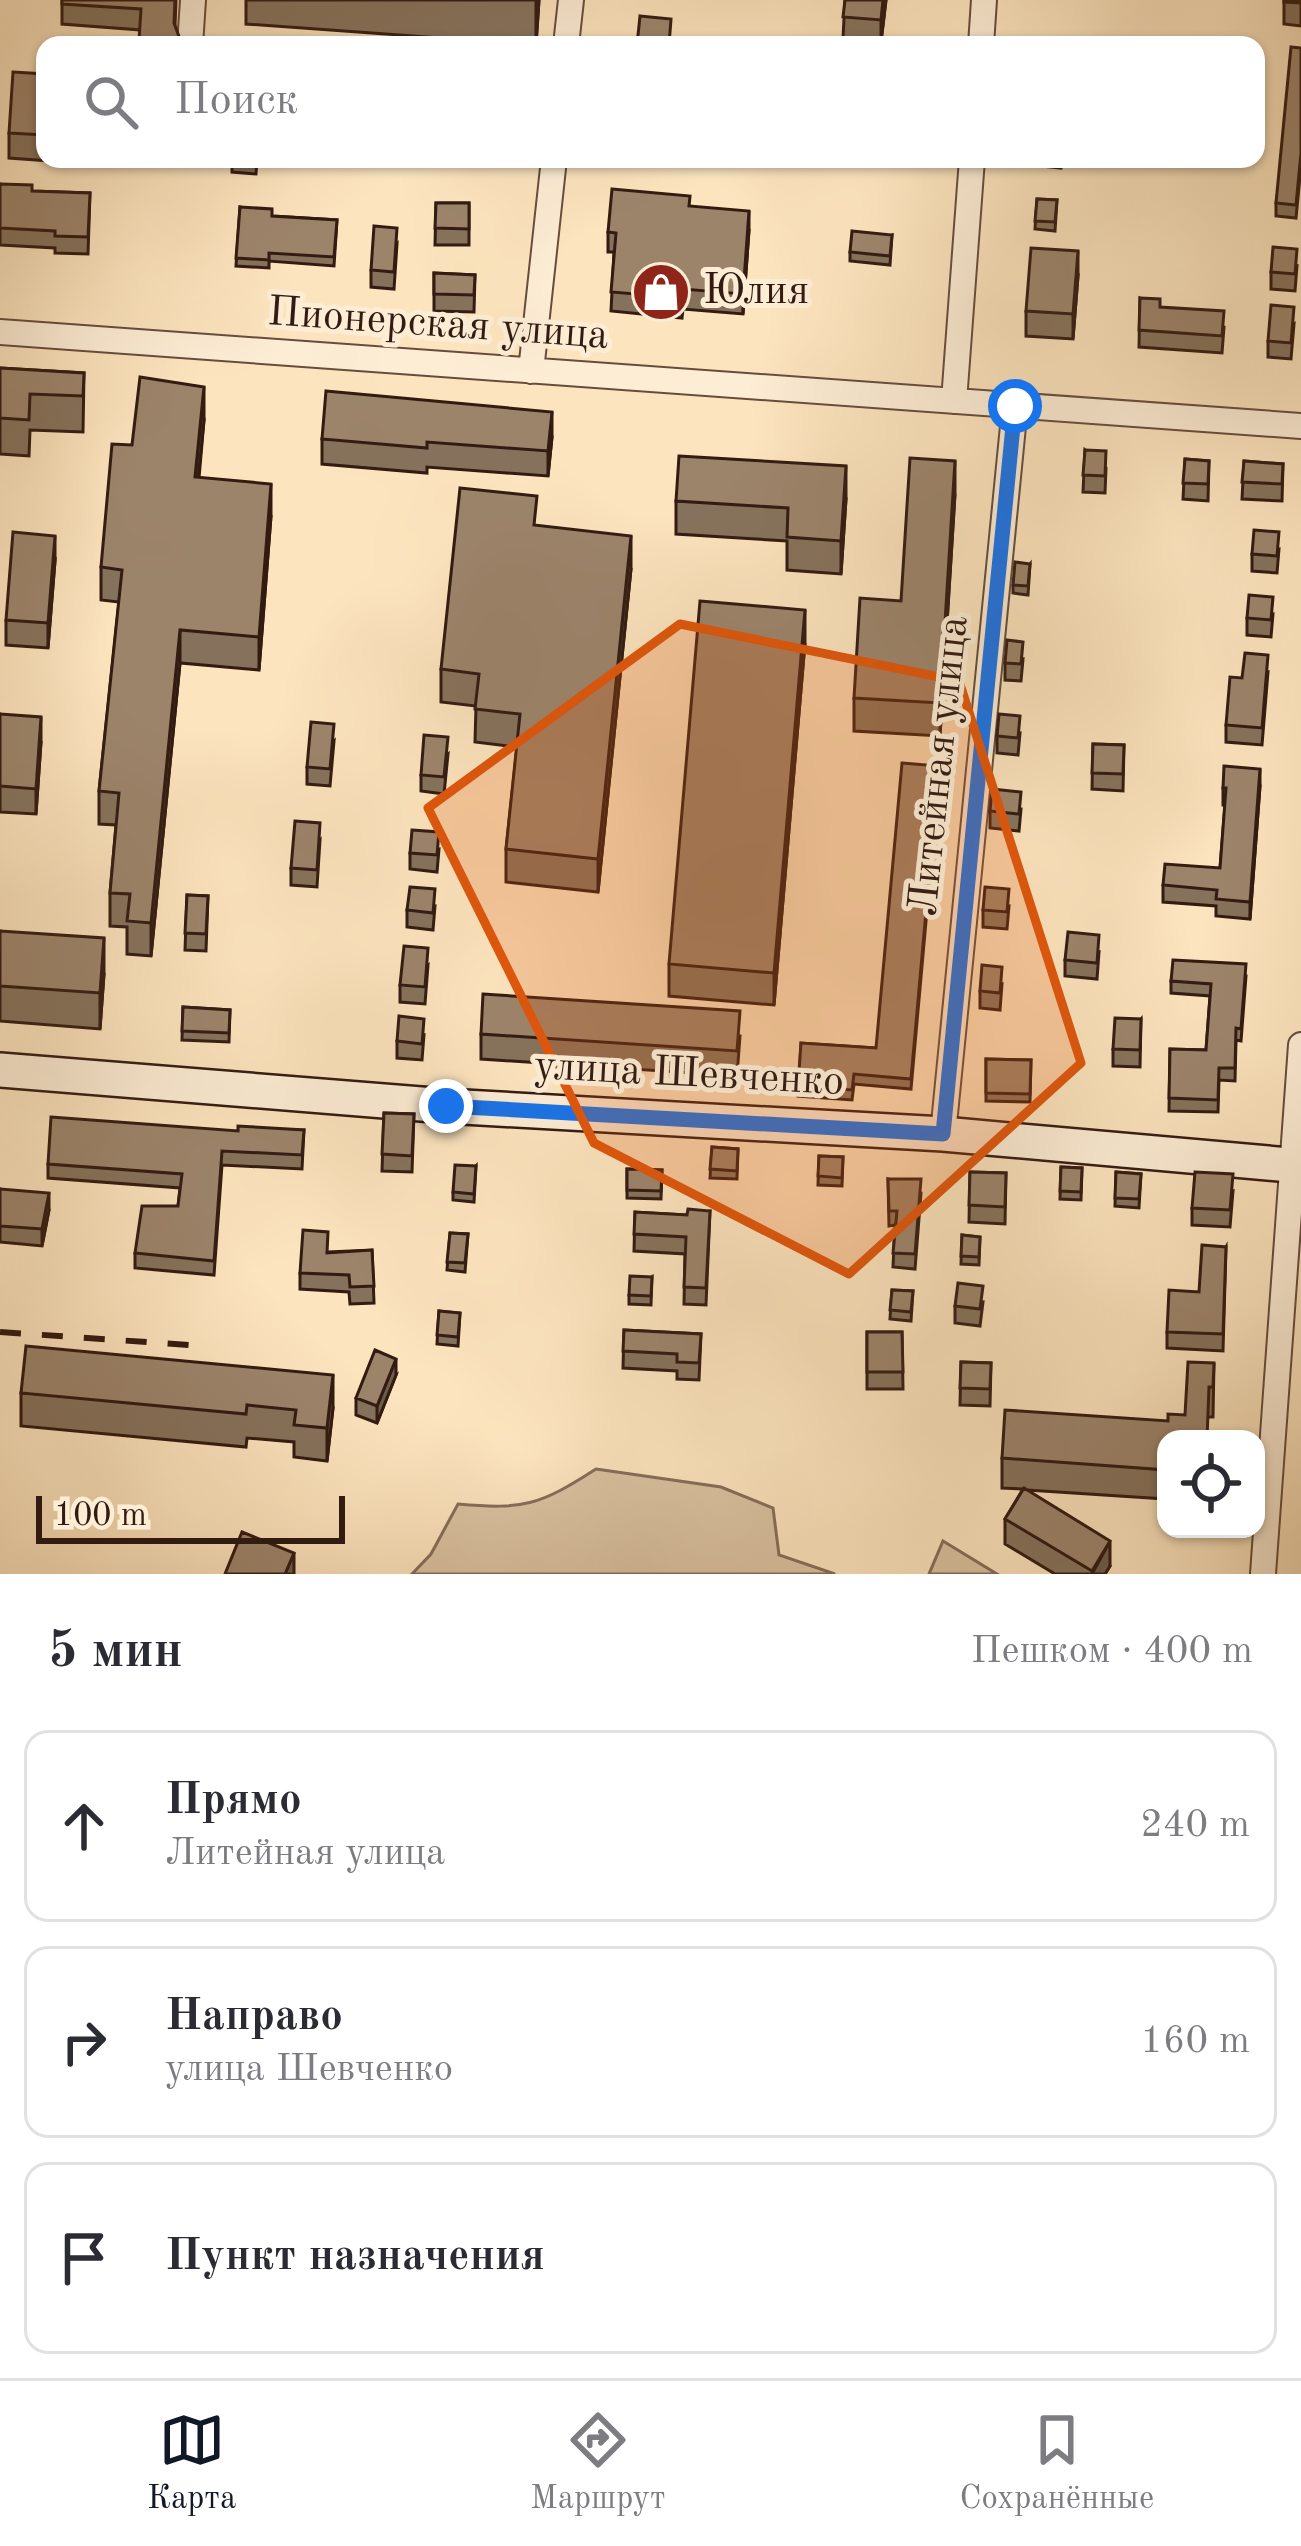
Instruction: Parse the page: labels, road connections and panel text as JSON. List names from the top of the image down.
{
  "streets": {
    "street": ["Пионерская улица", "Литейная улица", "улица Шевченко"]
  },
  "crossings": [
    ["Пионерская улица", "Литейная улица"],
    ["Литейная улица", "улица Шевченко"]
  ],
  "places": {
    "shop": ["Юлия"]
  },
  "scale_bar": "100 m",
  "page": {
    "search": "Поиск",
    "scale": "100 m",
    "heading": ["5 мин", "Пешком · 400 m"],
    "list": [
      ["Прямо", "Литейная улица", "240 m"],
      ["Направо", "улица Шевченко", "160 m"],
      "Пункт назначения"
    ],
    "nav": ["Карта", "Маршрут", "Сохранённые"]
  }
}
